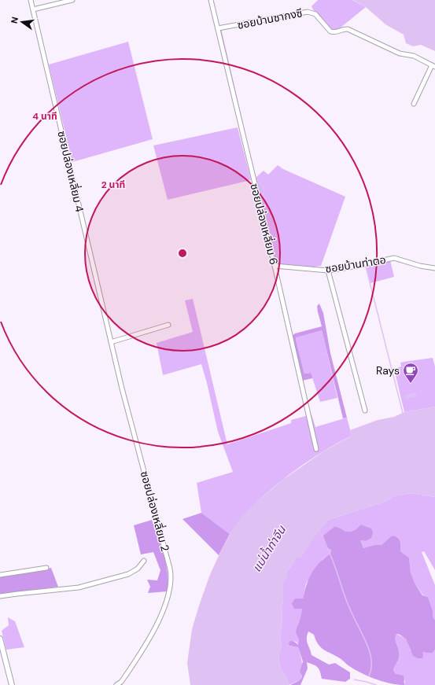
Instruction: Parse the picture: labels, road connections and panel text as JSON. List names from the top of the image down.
{
  "streets": {
    "street": [
      "ซอยบ้านซากงซี",
      "ซอยปล่องเหลี่ยม 4",
      "ซอยปล่องเหลี่ยม 6",
      "ซอยบ้านท่าตอ",
      "ซอยปล่องเหลี่ยม 2"
    ]
  },
  "crossings": [
    ["ซอยบ้านซากงซี", "ซอยปล่องเหลี่ยม 6"],
    ["ซอยปล่องเหลี่ยม 4", "ซอยปล่องเหลี่ยม 2"],
    ["ซอยปล่องเหลี่ยม 6", "ซอยบ้านท่าตอ"]
  ],
  "water": ["แม่น้ำท่าจีน"],
  "places": {
    "cafe": ["Rays"]
  },
  "north": "left",
  "rings": ["4 นาที", "2 นาที"]
}
